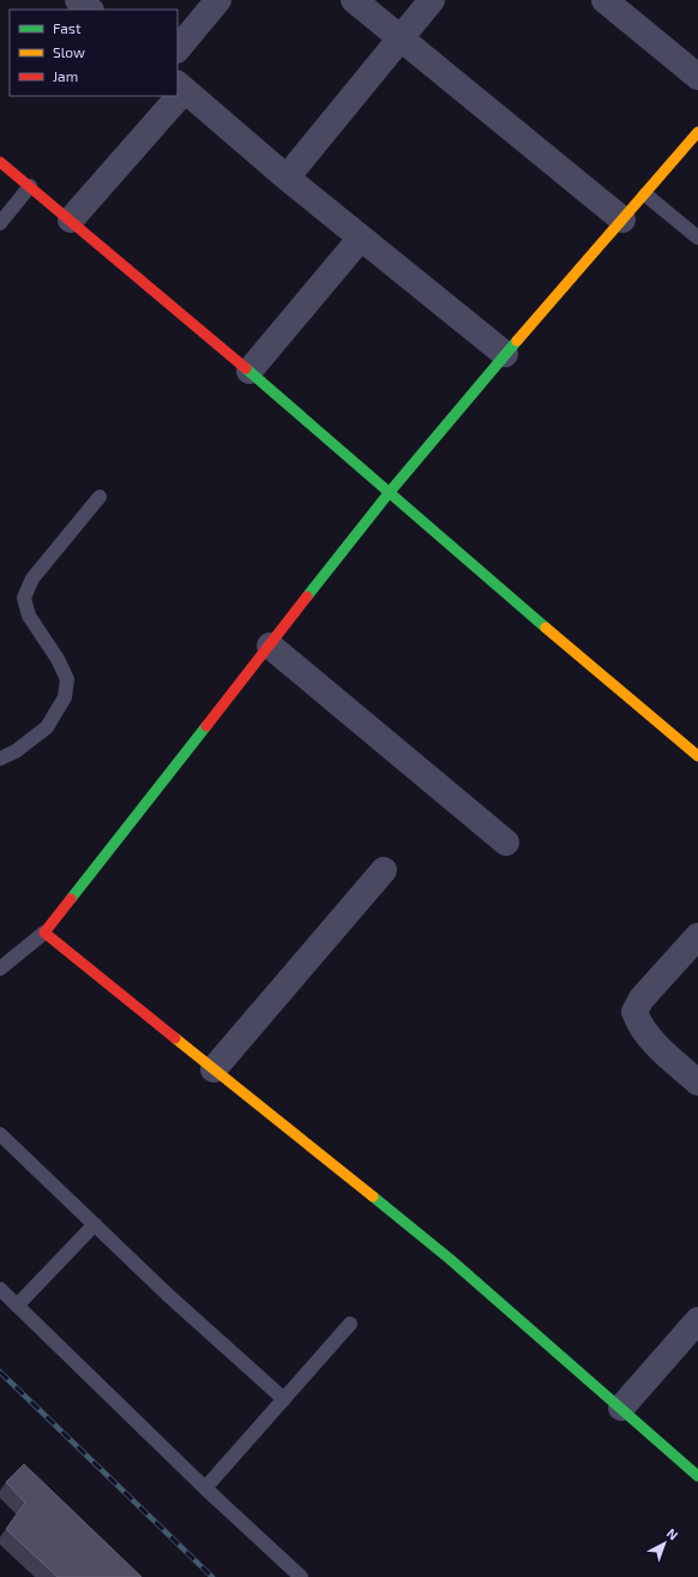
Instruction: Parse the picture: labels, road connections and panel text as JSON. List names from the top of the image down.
{
  "legend": ["Fast", "Slow", "Jam"],
  "north": "top right"
}
